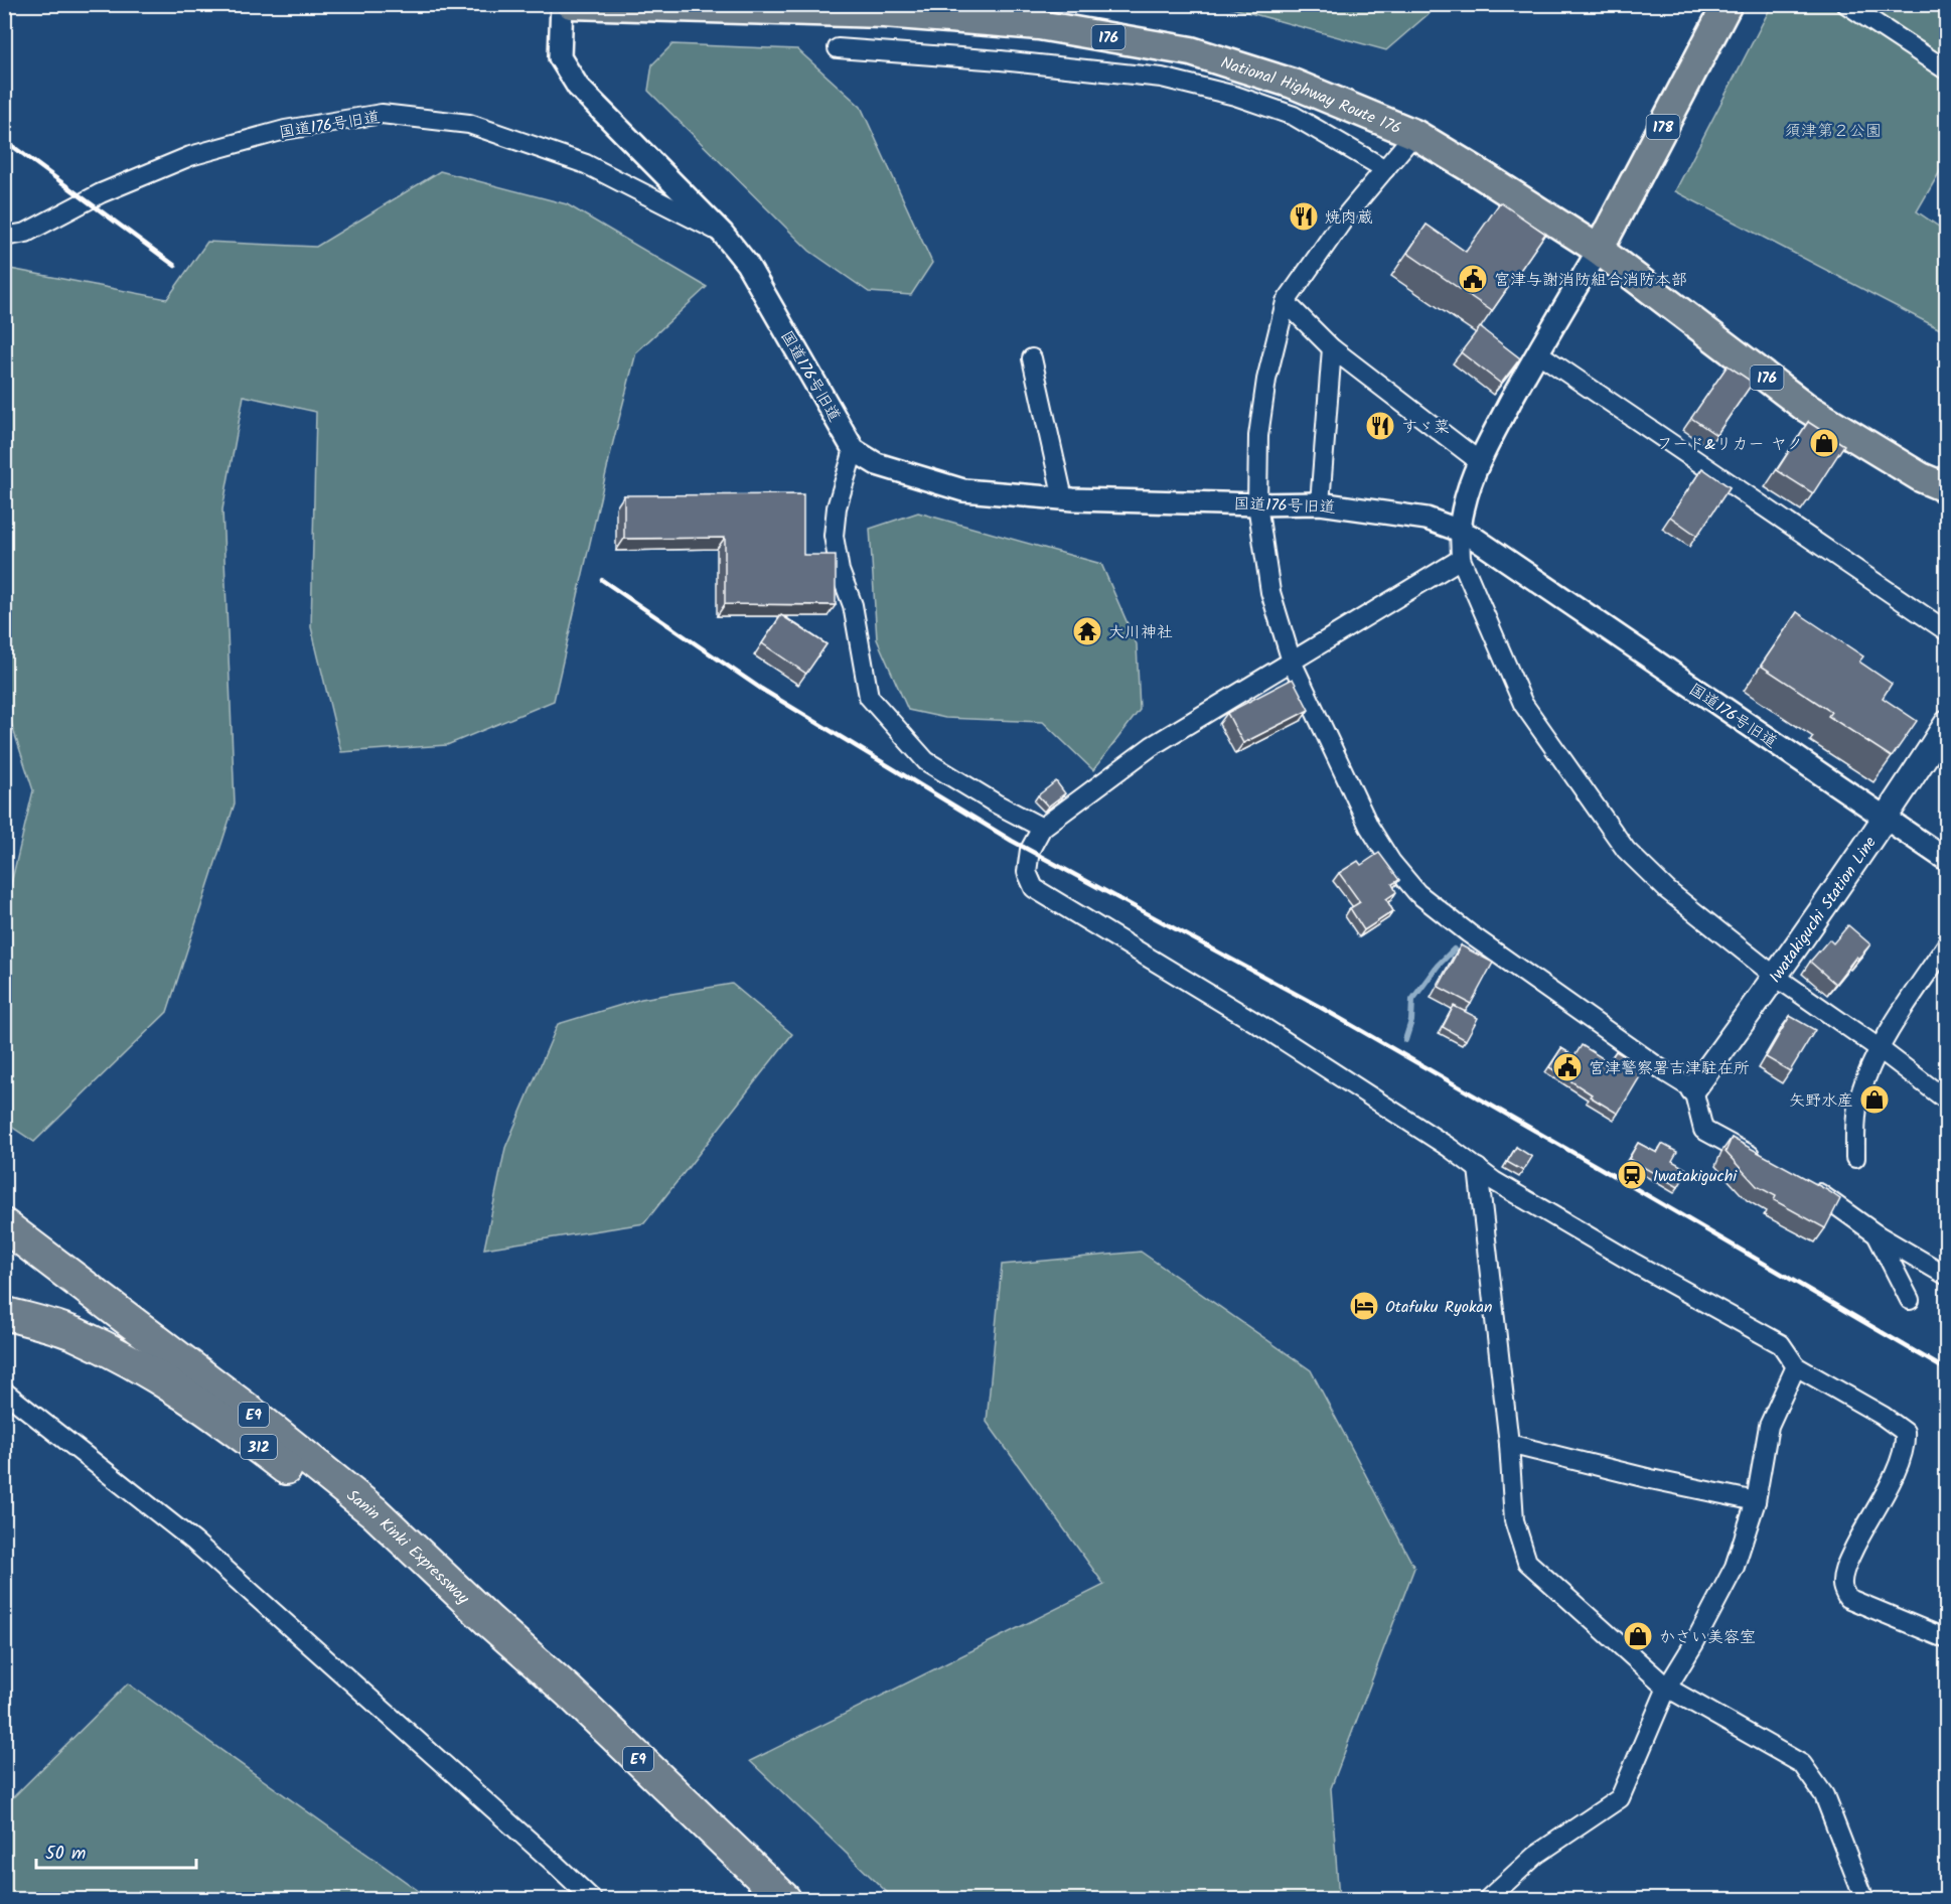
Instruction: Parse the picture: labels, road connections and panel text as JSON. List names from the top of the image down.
{
  "streets": {
    "highway": [
      "176",
      "National Highway Route 176",
      "178",
      "E9",
      "312",
      "Sanin Kinki Expressway"
    ],
    "main road": ["Iwatakiguchi Station Line"],
    "street": ["国道176号旧道"]
  },
  "crossings": [
    ["National Highway Route 176", "178"],
    ["国道176号旧道", "Iwatakiguchi Station Line"],
    ["312", "Sanin Kinki Expressway"]
  ],
  "parks": ["須津第２公園"],
  "places": {
    "restaurant": ["焼肉蔵", "すゞ菜"],
    "public building": ["宮津与謝消防組合消防本部", "宮津警察署吉津駐在所"],
    "shop": ["フード&リカー ヤノ", "矢野水産", "かさい美容室"],
    "temple": ["大川神社"],
    "station": ["Iwatakiguchi"],
    "hotel": ["Otafuku Ryokan"]
  },
  "scale_bar": "50 m"
}
